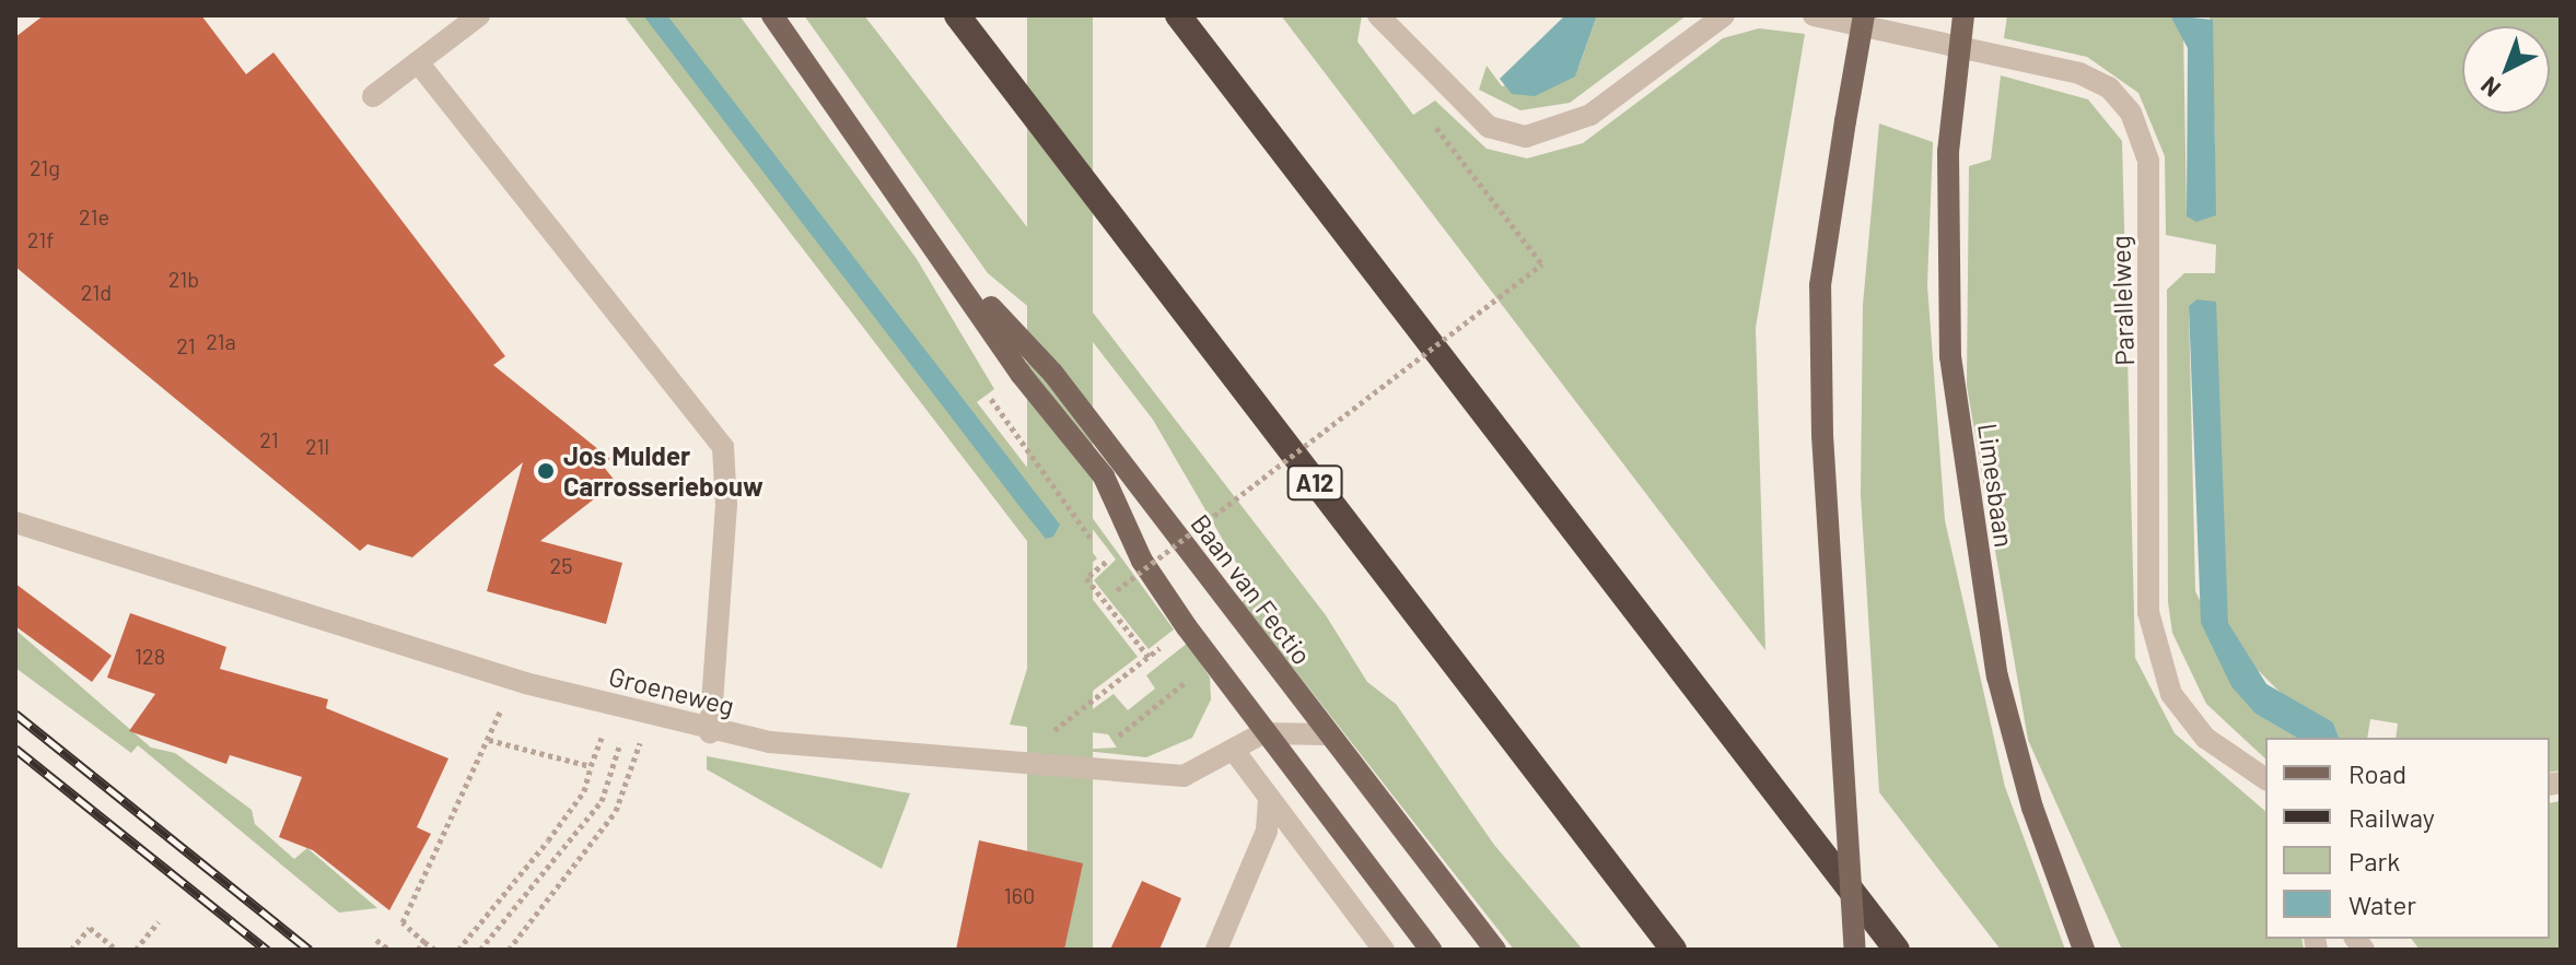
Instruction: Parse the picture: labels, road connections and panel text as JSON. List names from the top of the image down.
{
  "streets": {
    "highway": ["A12"],
    "main road": ["Limesbaan", "Baan van Fectio"],
    "street": ["Parallelweg", "Groeneweg"]
  },
  "crossings": [
    ["Baan van Fectio", "Groeneweg"]
  ],
  "places": ["Jos Mulder Carrosseriebouw"],
  "house_numbers": [
    "21g",
    "21e",
    "21f",
    "21b",
    "21d",
    "21a",
    "21",
    "21",
    "21l",
    "25",
    "128",
    "160"
  ],
  "legend": [
    "Road",
    "Railway",
    "Park",
    "Water"
  ],
  "north": "bottom left"
}
